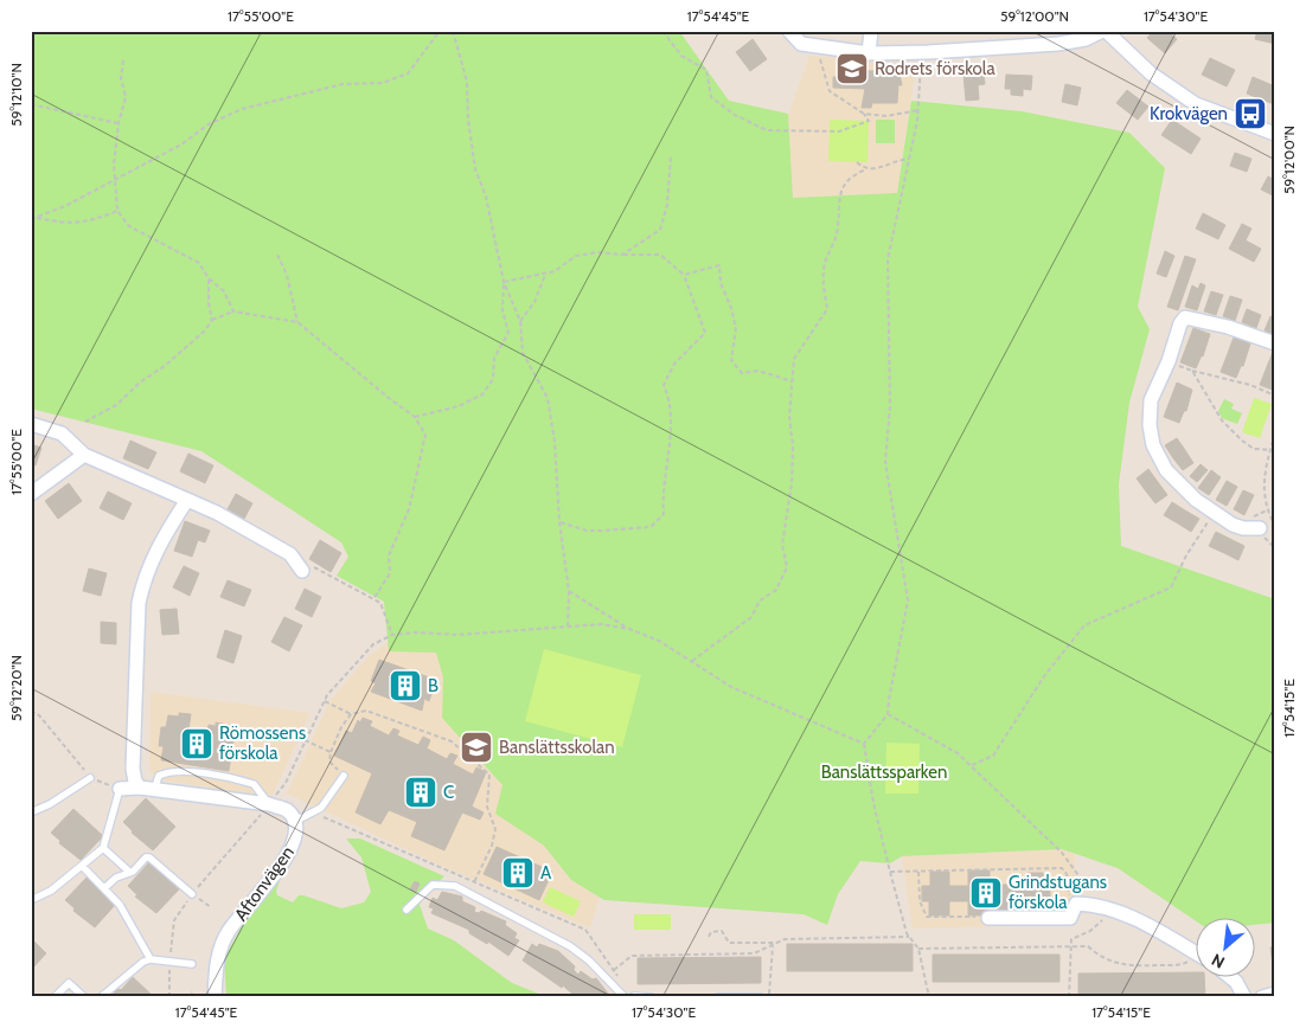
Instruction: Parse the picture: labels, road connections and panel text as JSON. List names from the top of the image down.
{
  "streets": {
    "street": ["Aftonvägen"]
  },
  "parks": ["Banslättssparken"],
  "places": {
    "school or university": ["Rodrets förskola", "Banslättsskolan"],
    "bus stop": ["Krokvägen"],
    "building": [
      "B",
      "Römossens förskola",
      "C",
      "A",
      "Grindstugans förskola"
    ]
  },
  "north": "bottom left",
  "coordinates": [
    "17°55'00\"E",
    "17°54'45\"E",
    "59°12'00\"N",
    "17°54'30\"E",
    "59°12'10\"N",
    "59°12'20\"N",
    "17°54'15\"E"
  ]
}
